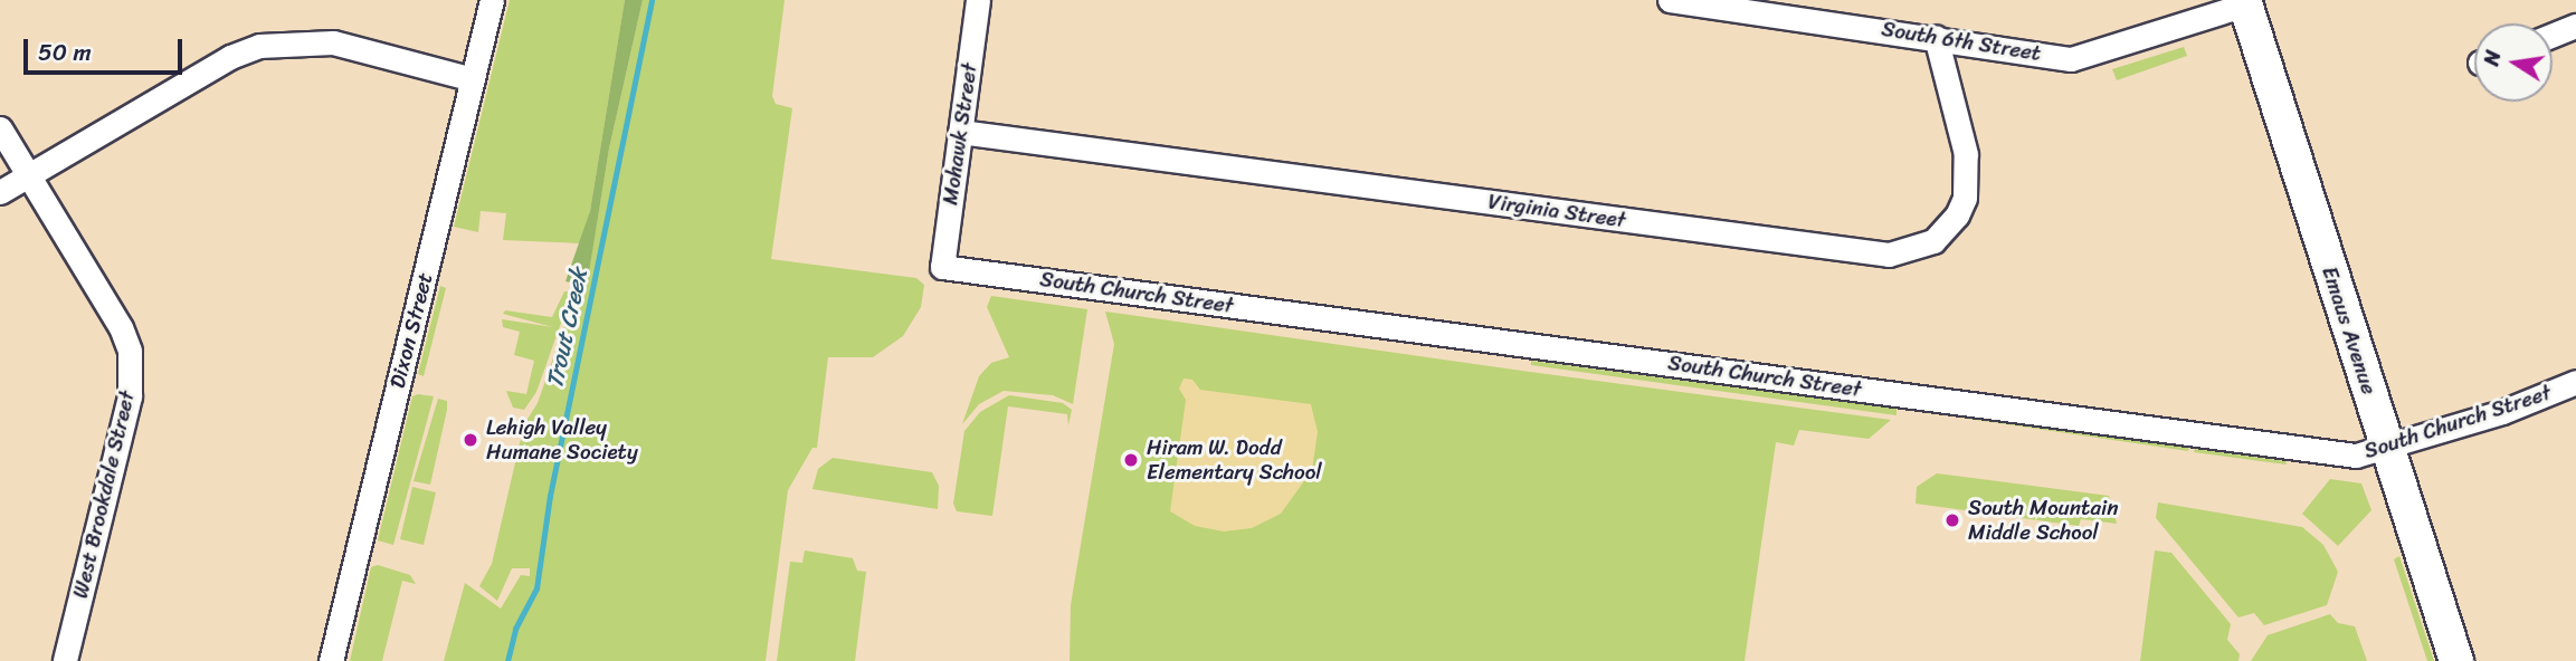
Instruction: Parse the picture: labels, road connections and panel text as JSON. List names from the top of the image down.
{
  "streets": {
    "main road": ["Emaus Avenue"],
    "street": [
      "South 6th Street",
      "Mohawk Street",
      "Virginia Street",
      "South Church Street",
      "Dixon Street",
      "West Brookdale Street"
    ]
  },
  "crossings": [
    ["South 6th Street", "Virginia Street"],
    ["South 6th Street", "Emaus Avenue"],
    ["Mohawk Street", "Virginia Street"],
    ["Mohawk Street", "South Church Street"],
    ["South Church Street", "Emaus Avenue"]
  ],
  "water": ["Trout Creek"],
  "places": ["Lehigh Valley Humane Society", "Hiram W. Dodd Elementary School", "South Mountain Middle School"],
  "scale_bar": "50 m",
  "north": "left"
}
